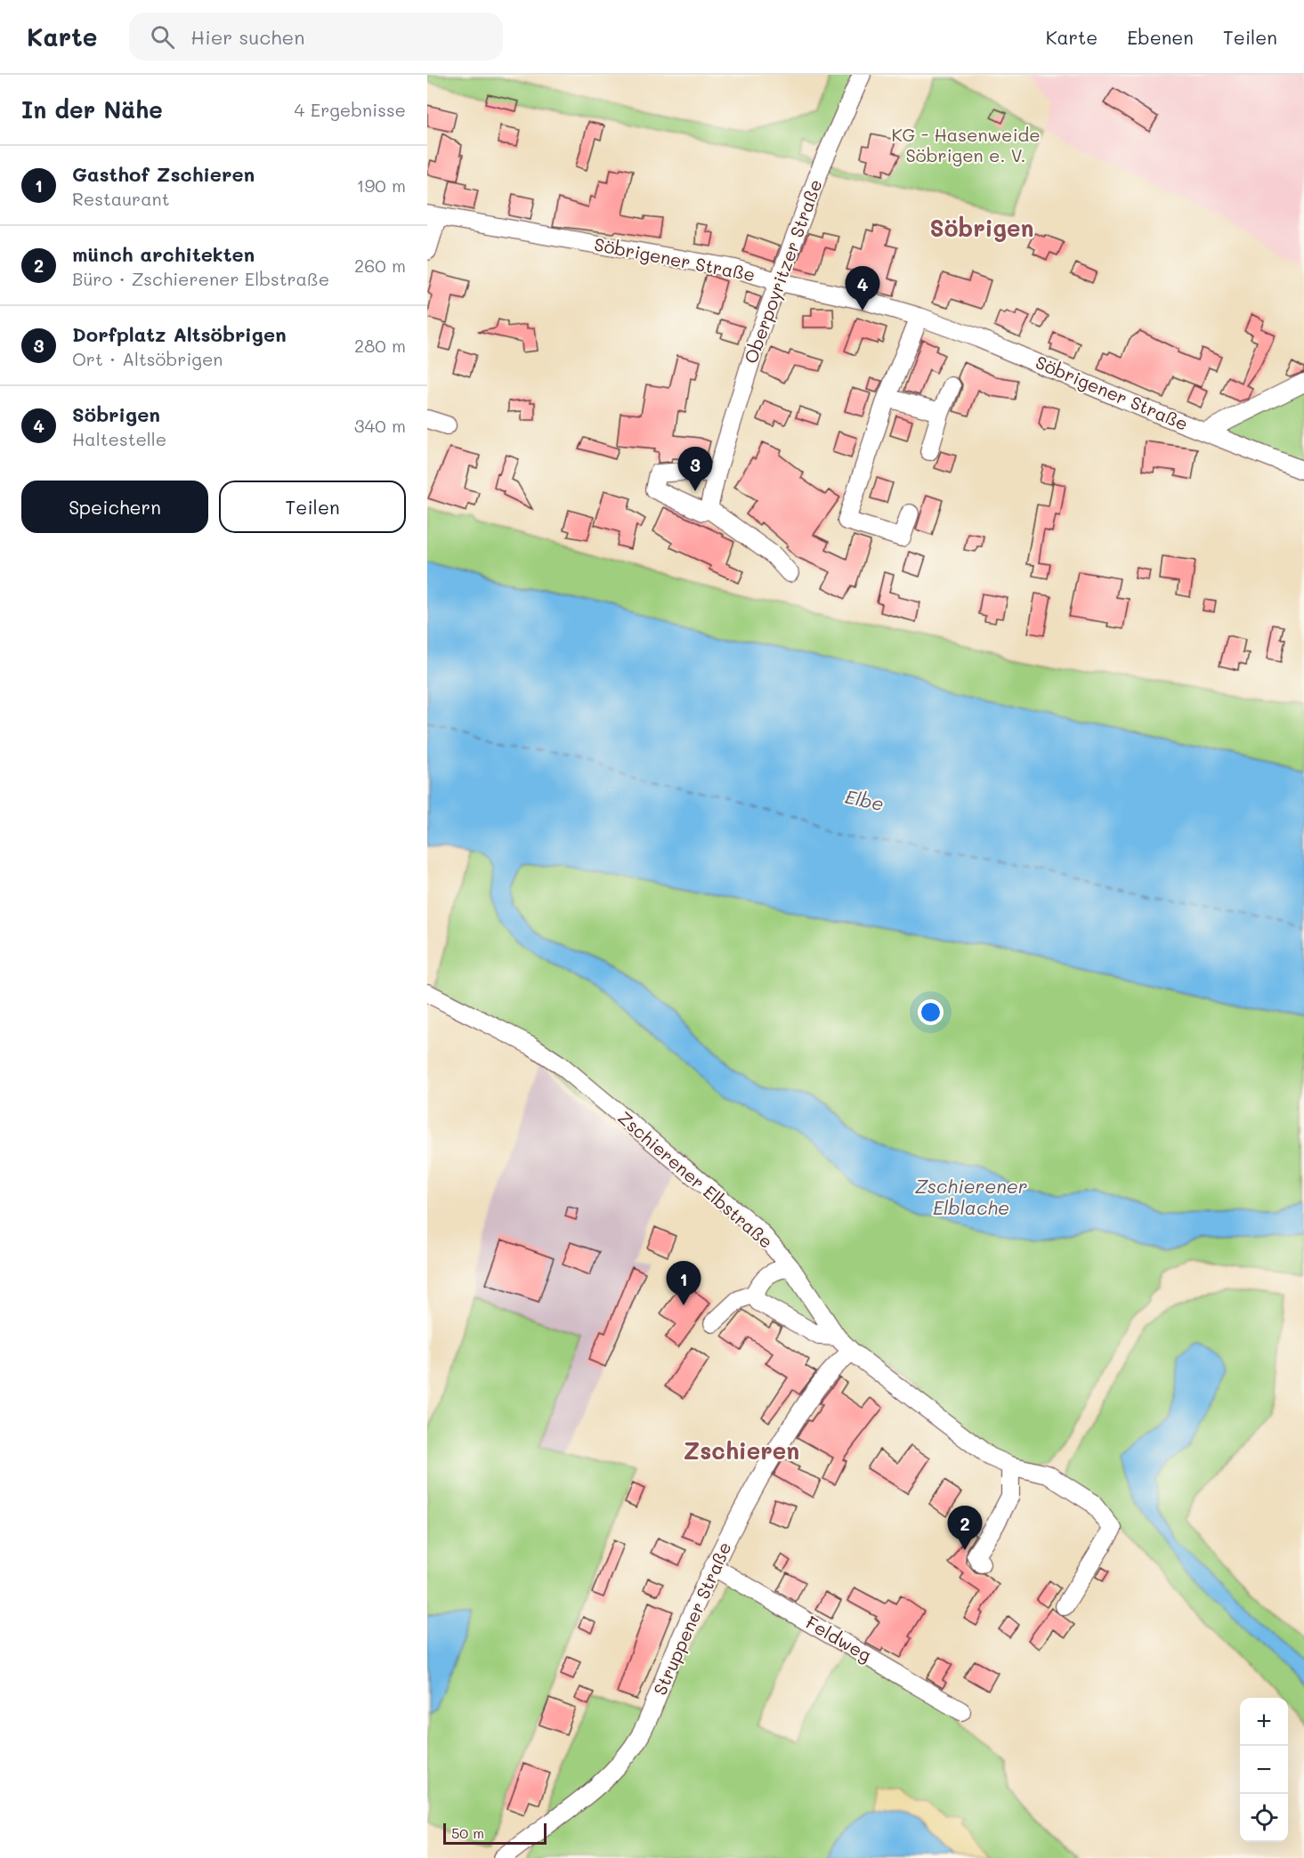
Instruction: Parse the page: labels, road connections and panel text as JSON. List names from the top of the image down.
{
  "streets": {
    "street": [
      "Söbrigener Straße",
      "Oberpoyritzer Straße",
      "Zschierener Elbstraße",
      "Struppener Straße",
      "Feldweg"
    ]
  },
  "crossings": [
    ["Söbrigener Straße", "Oberpoyritzer Straße"],
    ["Zschierener Elbstraße", "Struppener Straße"],
    ["Struppener Straße", "Feldweg"]
  ],
  "districts": ["Söbrigen", "Zschieren"],
  "water": ["Elbe", "Zschierener Elblache"],
  "parks": ["KG - Hasenweide Söbrigen e. V."],
  "scale_bar": "50 m",
  "page": {
    "header": "Karte",
    "search": "Hier suchen",
    "nav": ["Karte", "Ebenen", "Teilen"],
    "heading": ["In der Nähe", "4 Ergebnisse"],
    "list": [
      {
        "mark": "1",
        "name": "Gasthof Zschieren",
        "note": "Restaurant",
        "value": "190 m"
      },
      {
        "mark": "2",
        "name": "münch architekten",
        "note": "Büro · Zschierener Elbstraße",
        "value": "260 m"
      },
      {
        "mark": "3",
        "name": "Dorfplatz Altsöbrigen",
        "note": "Ort · Altsöbrigen",
        "value": "280 m"
      },
      {
        "mark": "4",
        "name": "Söbrigen",
        "note": "Haltestelle",
        "value": "340 m"
      }
    ],
    "pins": [
      "4",
      "3",
      "1",
      "2"
    ],
    "buttons": ["Speichern", "Teilen"],
    "map_buttons": ["+", "−"],
    "scale": "50 m"
  }
}
